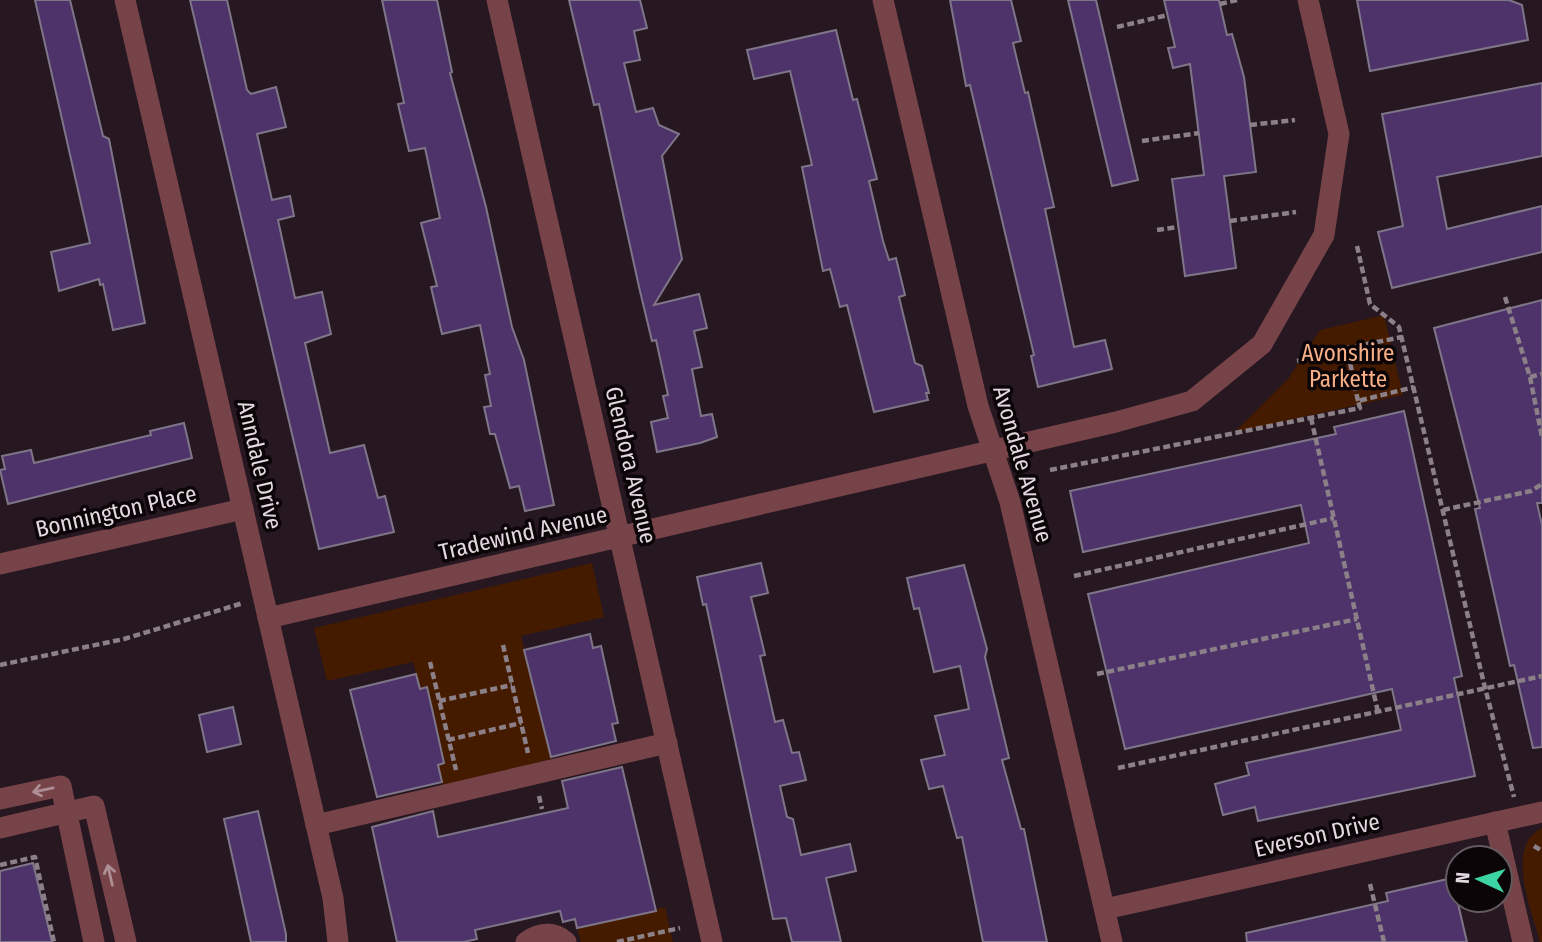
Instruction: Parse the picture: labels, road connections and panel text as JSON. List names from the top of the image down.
{
  "streets": {
    "street": [
      "Avondale Avenue",
      "Anndale Drive",
      "Glendora Avenue",
      "Bonnington Place",
      "Tradewind Avenue",
      "Everson Drive"
    ]
  },
  "crossings": [
    ["Avondale Avenue", "Tradewind Avenue"],
    ["Avondale Avenue", "Everson Drive"],
    ["Anndale Drive", "Bonnington Place"],
    ["Anndale Drive", "Tradewind Avenue"],
    ["Glendora Avenue", "Tradewind Avenue"]
  ],
  "parks": ["Avonshire Parkette"],
  "north": "left"
}
